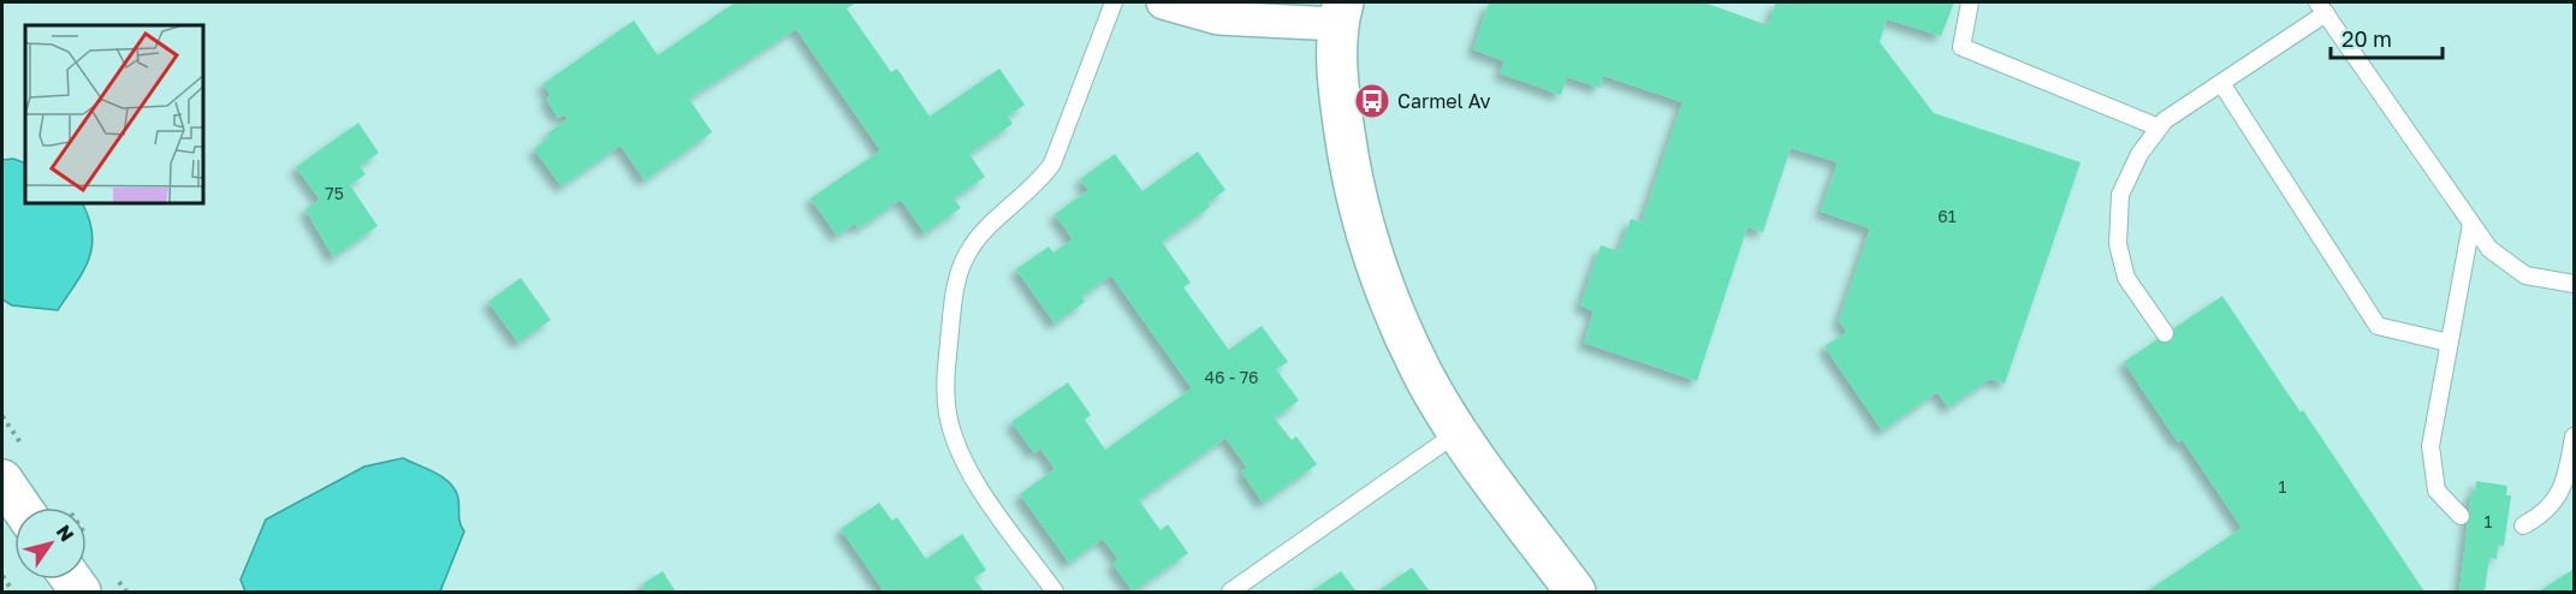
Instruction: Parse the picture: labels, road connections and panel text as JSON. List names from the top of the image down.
{
  "places": {
    "bus stop": ["Carmel Av"]
  },
  "house_numbers": [
    "75",
    "61",
    "46 - 76",
    "1",
    "1"
  ],
  "scale_bar": "20 m",
  "north": "top right"
}
